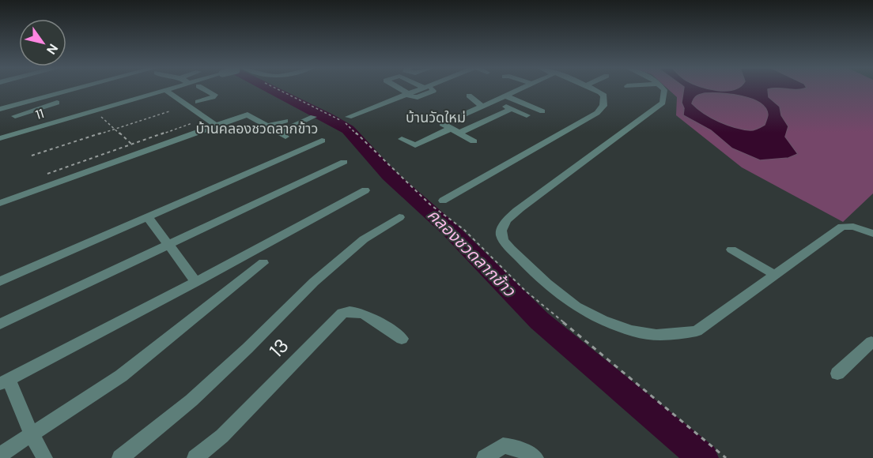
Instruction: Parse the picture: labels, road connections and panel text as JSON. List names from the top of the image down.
{
  "streets": {
    "street": ["11", "13"]
  },
  "districts": ["บ้านวัดใหม่", "บ้านคลองชวดลากข้าว"],
  "water": ["คลองชวดลากข้าว"],
  "north": "bottom right"
}
